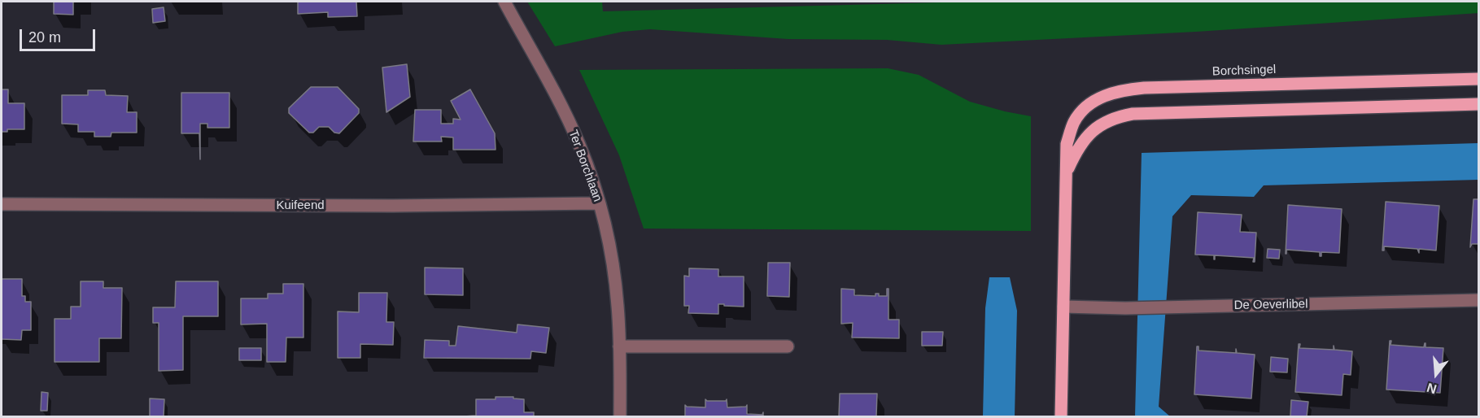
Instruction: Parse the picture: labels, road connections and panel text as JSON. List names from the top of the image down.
{
  "streets": {
    "main road": ["Borchsingel"],
    "street": ["Ter Borchlaan", "Kuifeend", "De Oeverlibel"]
  },
  "crossings": [
    ["Borchsingel", "De Oeverlibel"],
    ["Ter Borchlaan", "Kuifeend"]
  ],
  "scale_bar": "20 m",
  "north": "bottom"
}
